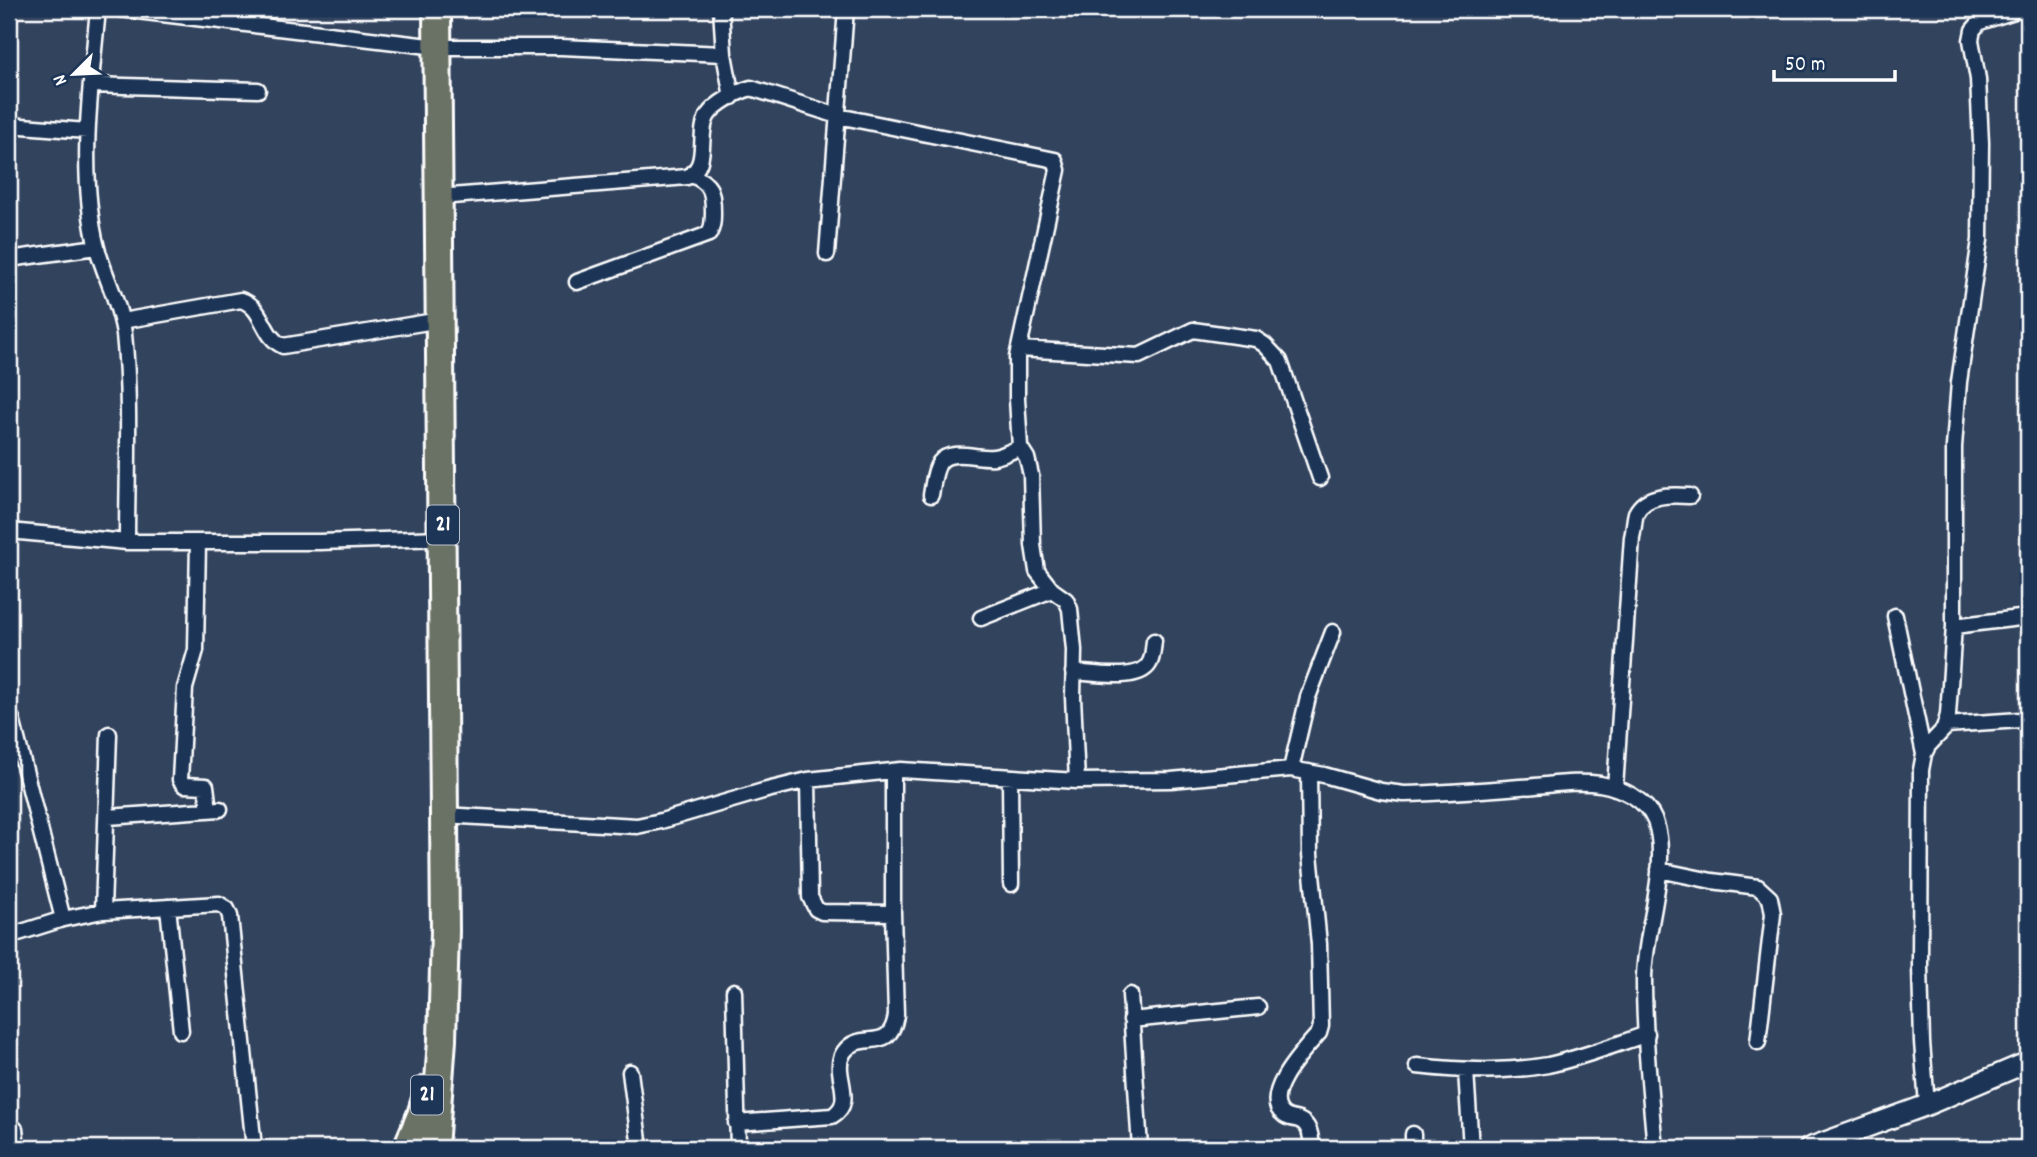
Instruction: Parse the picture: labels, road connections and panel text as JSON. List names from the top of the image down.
{
  "streets": {
    "highway": ["21"]
  },
  "scale_bar": "50 m",
  "north": "bottom left"
}
